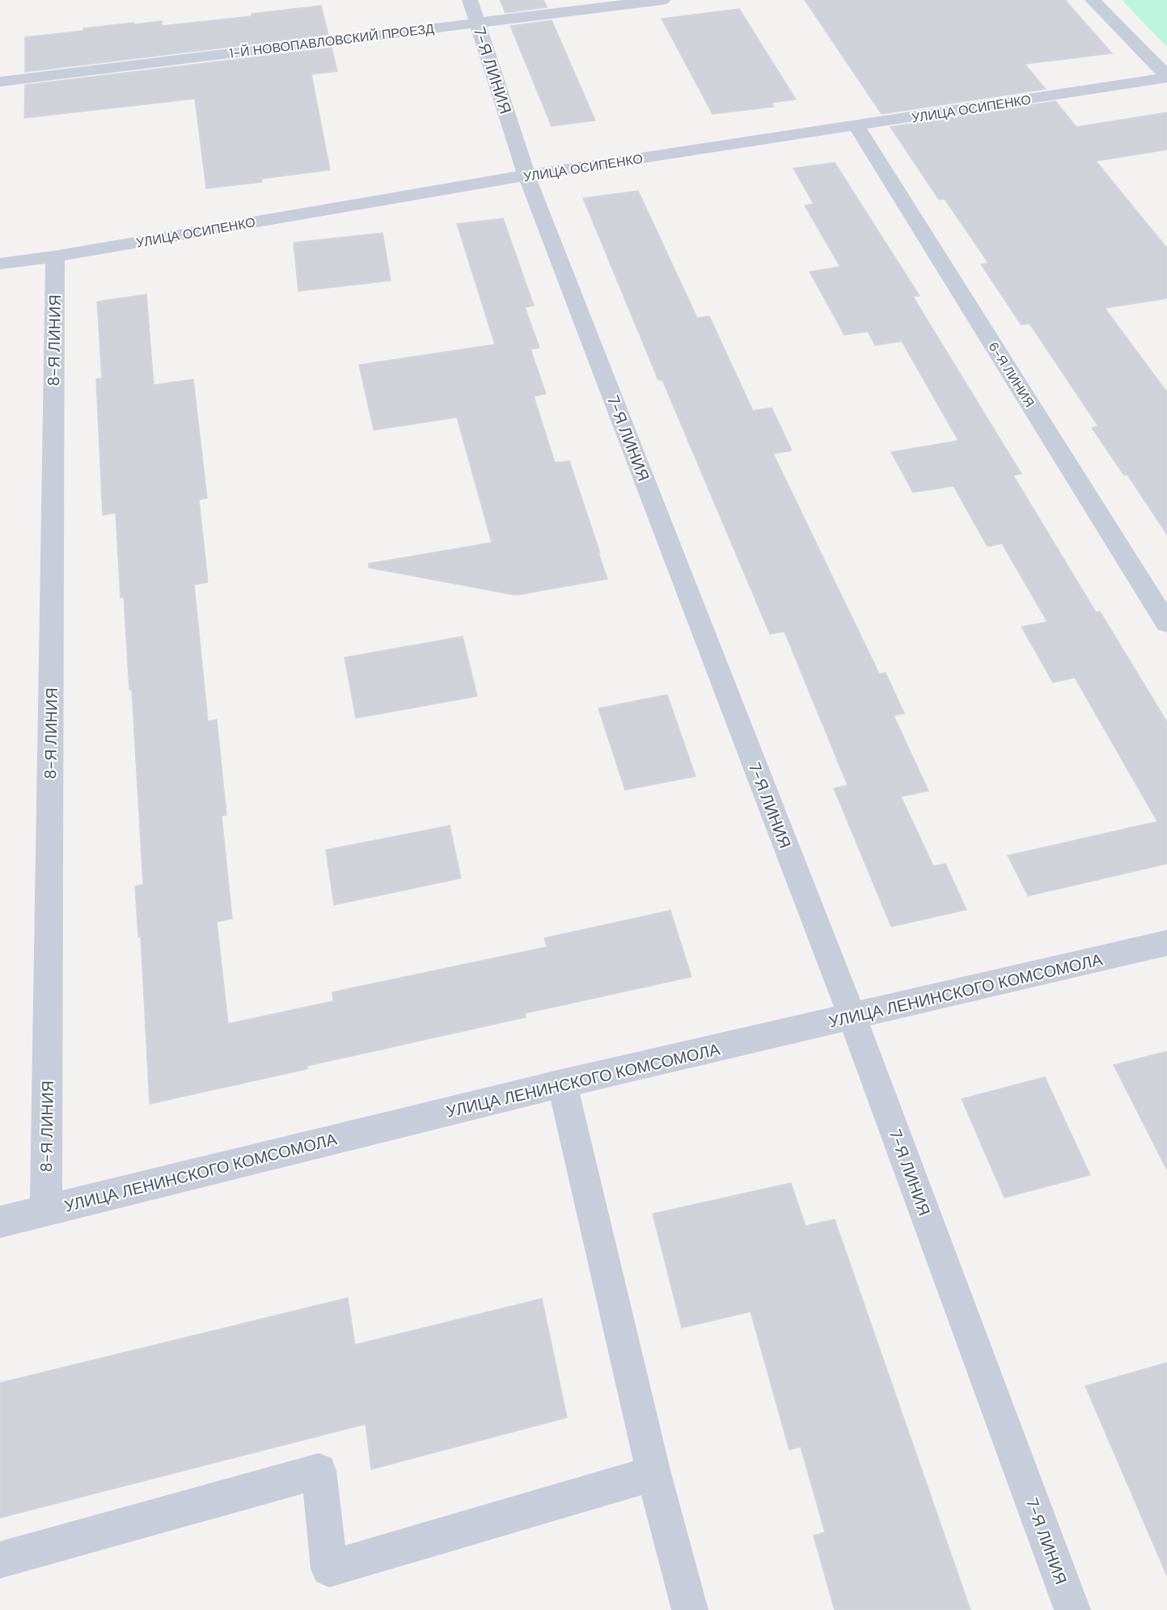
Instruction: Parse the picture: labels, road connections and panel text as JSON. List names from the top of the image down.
{
  "streets": {
    "street": [
      "1-Й НОВОПАВЛОВСКИЙ ПРОЕЗД",
      "7-Я ЛИНИЯ",
      "УЛИЦА ОСИПЕНКО",
      "8-Я ЛИНИЯ",
      "6-Я ЛИНИЯ",
      "УЛИЦА ЛЕНИНСКОГО КОМСОМОЛА"
    ]
  },
  "crossings": [
    ["1-Й НОВОПАВЛОВСКИЙ ПРОЕЗД", "7-Я ЛИНИЯ"],
    ["7-Я ЛИНИЯ", "УЛИЦА ОСИПЕНКО"],
    ["7-Я ЛИНИЯ", "УЛИЦА ЛЕНИНСКОГО КОМСОМОЛА"],
    ["УЛИЦА ОСИПЕНКО", "8-Я ЛИНИЯ"],
    ["УЛИЦА ОСИПЕНКО", "6-Я ЛИНИЯ"],
    ["8-Я ЛИНИЯ", "УЛИЦА ЛЕНИНСКОГО КОМСОМОЛА"]
  ]
}
